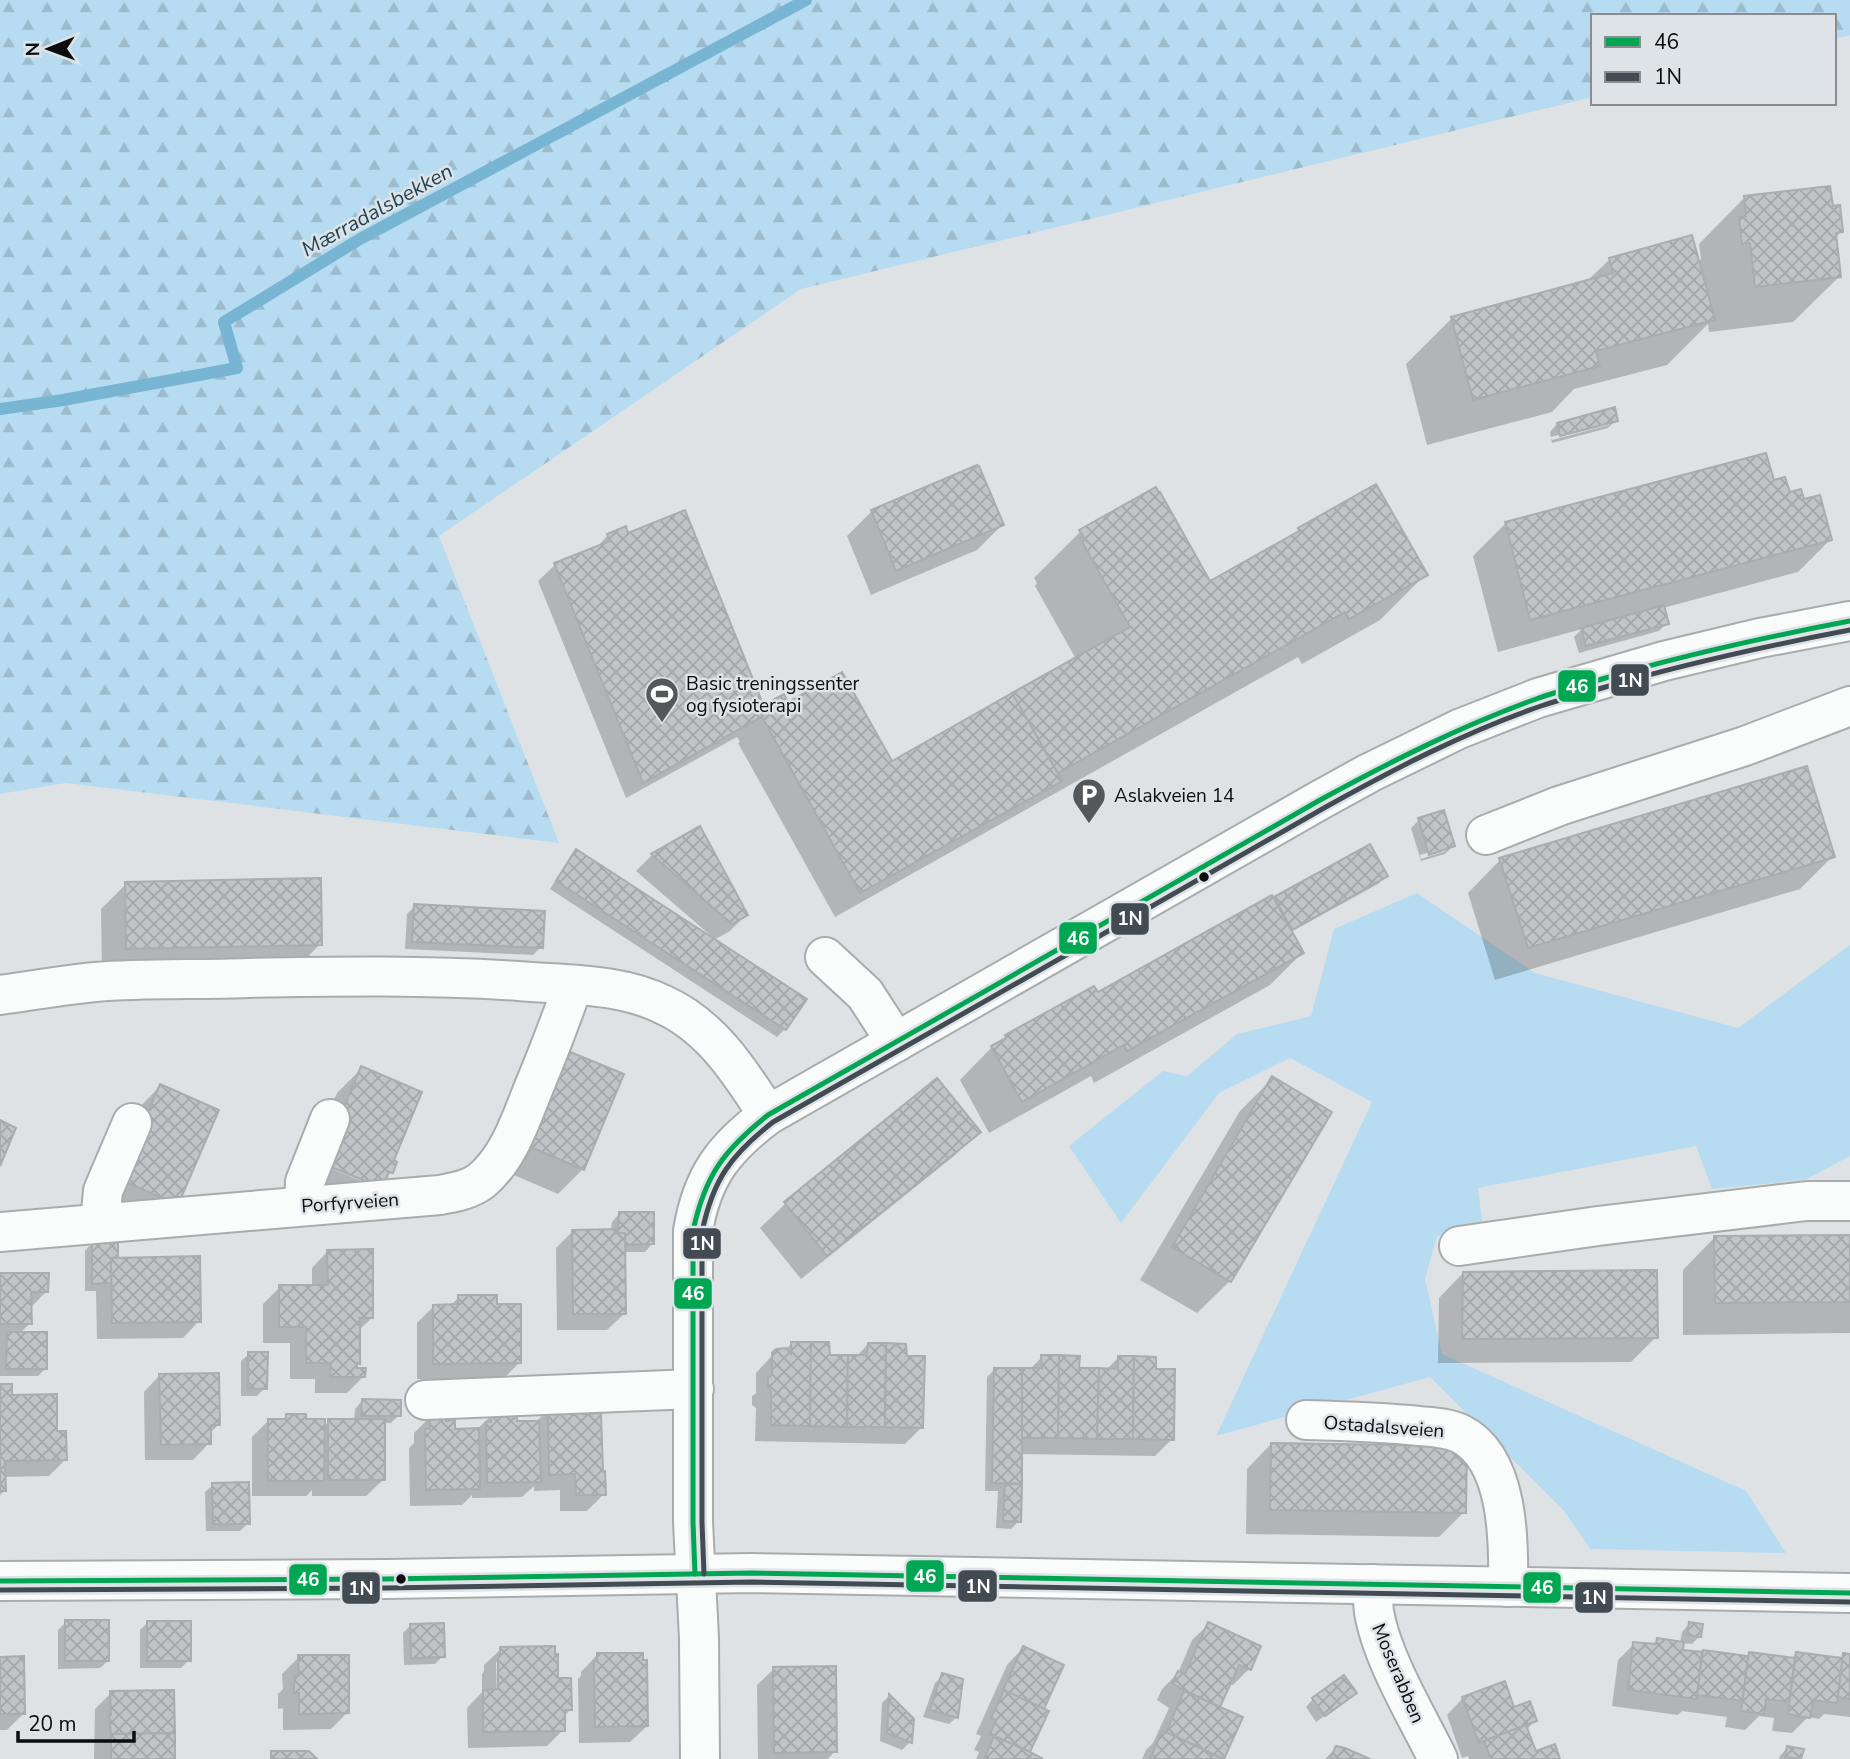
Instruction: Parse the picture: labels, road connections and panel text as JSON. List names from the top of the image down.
{
  "streets": {
    "street": ["Porfyrveien", "Ostadalsveien", "Moserabben"]
  },
  "water": ["Mærradalsbekken"],
  "places": {
    "sports": ["Basic treningssenter og fysioterapi"],
    "parking": ["Aslakveien 14"]
  },
  "lines": ["transit line 46", "transit line 1N"],
  "legend": ["46", "1N"],
  "scale_bar": "20 m",
  "north": "left"
}
